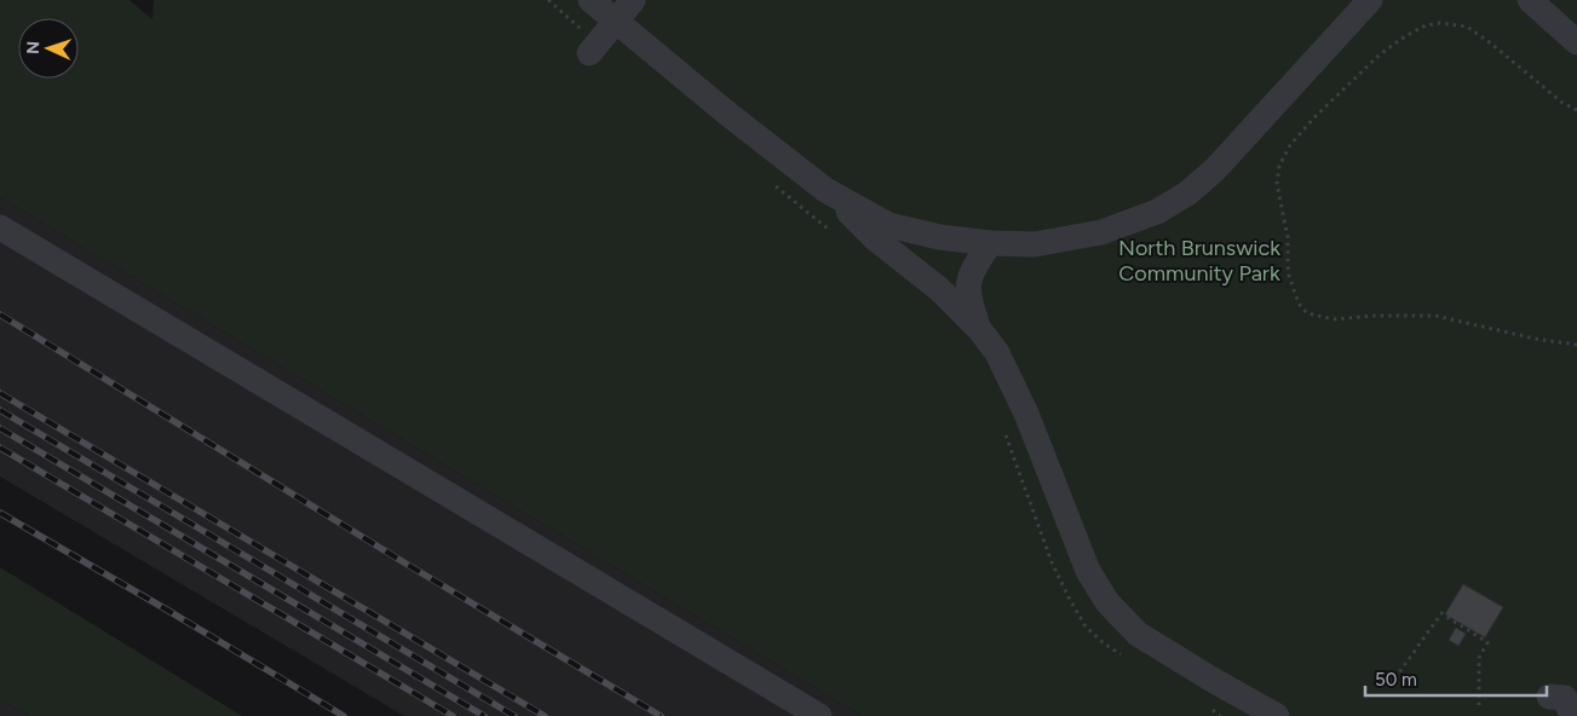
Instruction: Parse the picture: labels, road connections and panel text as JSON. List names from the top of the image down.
{
  "parks": ["North Brunswick Community Park"],
  "scale_bar": "50 m",
  "north": "left"
}
